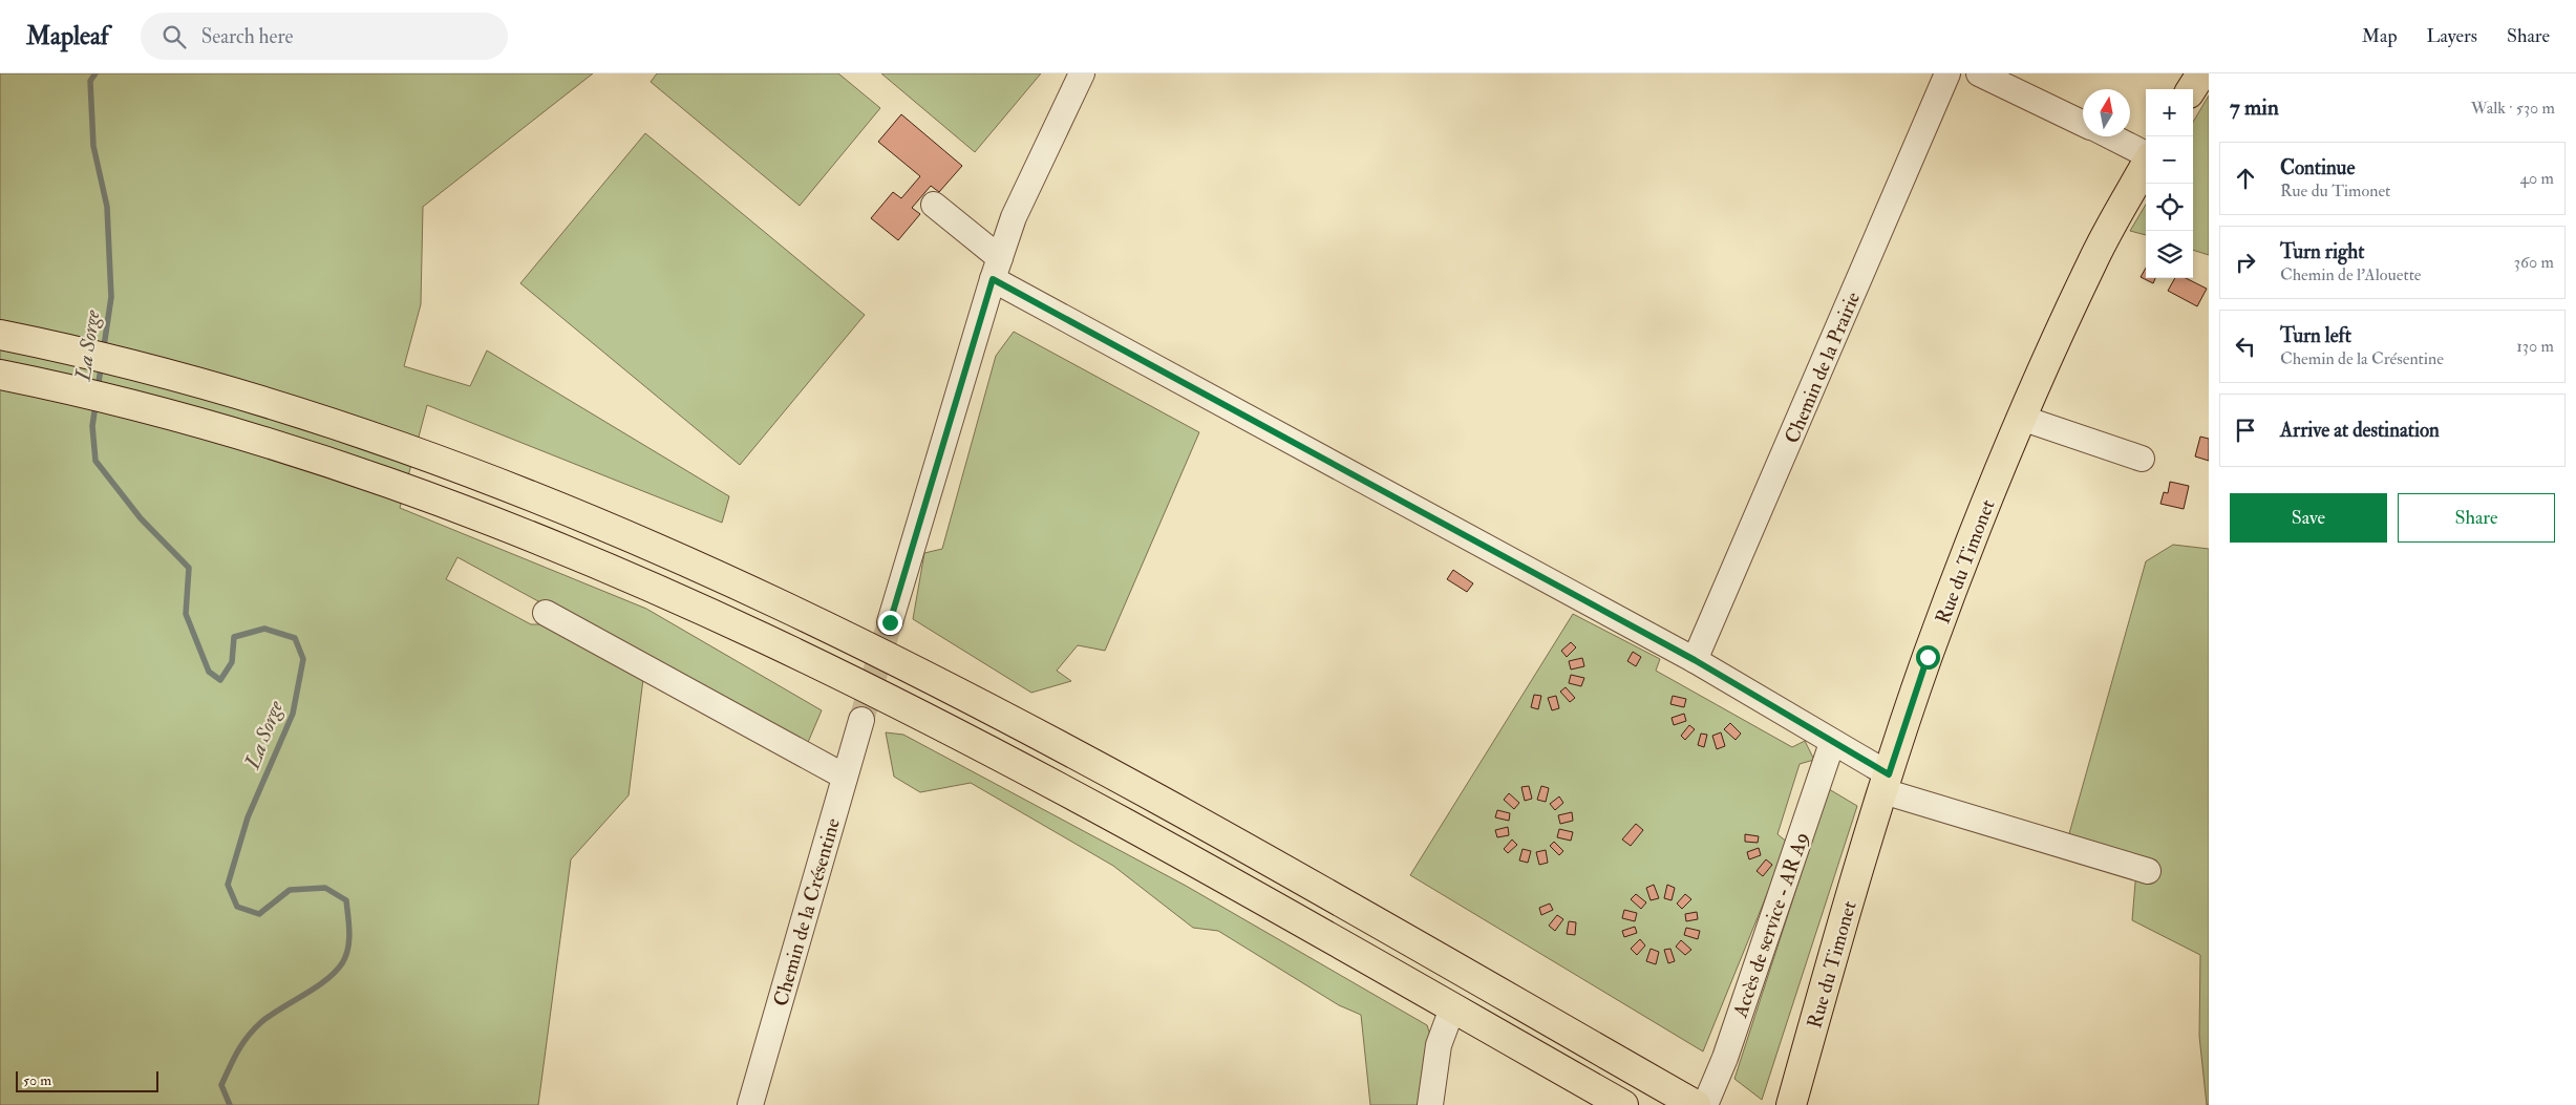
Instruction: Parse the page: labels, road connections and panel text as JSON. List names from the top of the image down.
{
  "streets": {
    "main road": ["Rue du Timonet"],
    "street": ["Chemin de la Prairie", "Chemin de la Crésentine", "Accès de service - AR A9"]
  },
  "water": ["La Sorge"],
  "scale_bar": "50 m",
  "north": "top",
  "page": {
    "header": "Mapleaf",
    "search": "Search here",
    "nav": ["Map", "Layers", "Share"],
    "heading": ["7 min", "Walk · 530 m"],
    "map_buttons": ["+", "−"],
    "list": [
      ["Continue", "Rue du Timonet", "40 m"],
      ["Turn right", "Chemin de l'Alouette", "360 m"],
      ["Turn left", "Chemin de la Crésentine", "130 m"],
      "Arrive at destination"
    ],
    "buttons": ["Save", "Share"],
    "scale": "50 m"
  }
}
